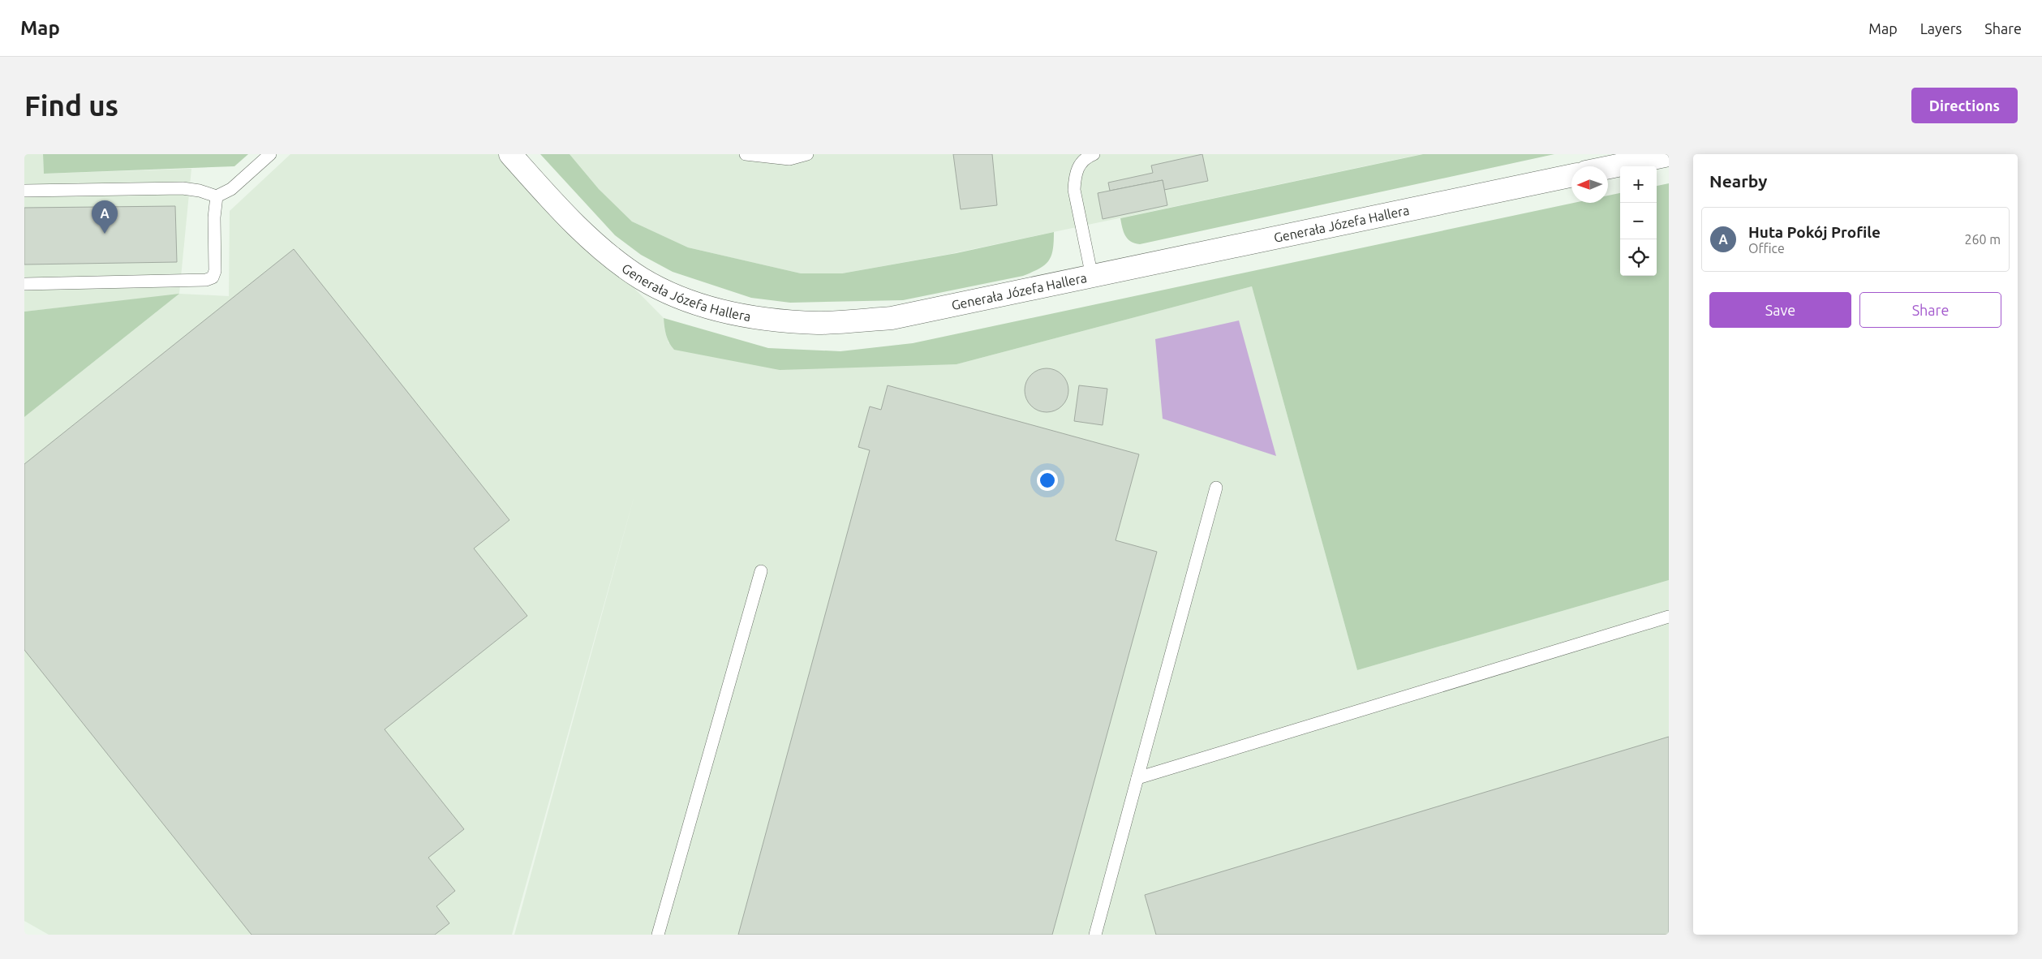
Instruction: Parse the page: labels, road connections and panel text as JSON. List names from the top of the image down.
{
  "streets": {
    "street": ["Generała Józefa Hallera"]
  },
  "north": "left",
  "page": {
    "header": "Map",
    "nav": ["Map", "Layers", "Share"],
    "buttons": [
      "Directions",
      ["Save", "Share"]
    ],
    "title": "Find us",
    "heading": "Nearby",
    "map_buttons": ["+", "−"],
    "pins": "A",
    "list": [
      {
        "mark": "A",
        "name": "Huta Pokój Profile",
        "note": "Office",
        "value": "260 m"
      }
    ]
  }
}
